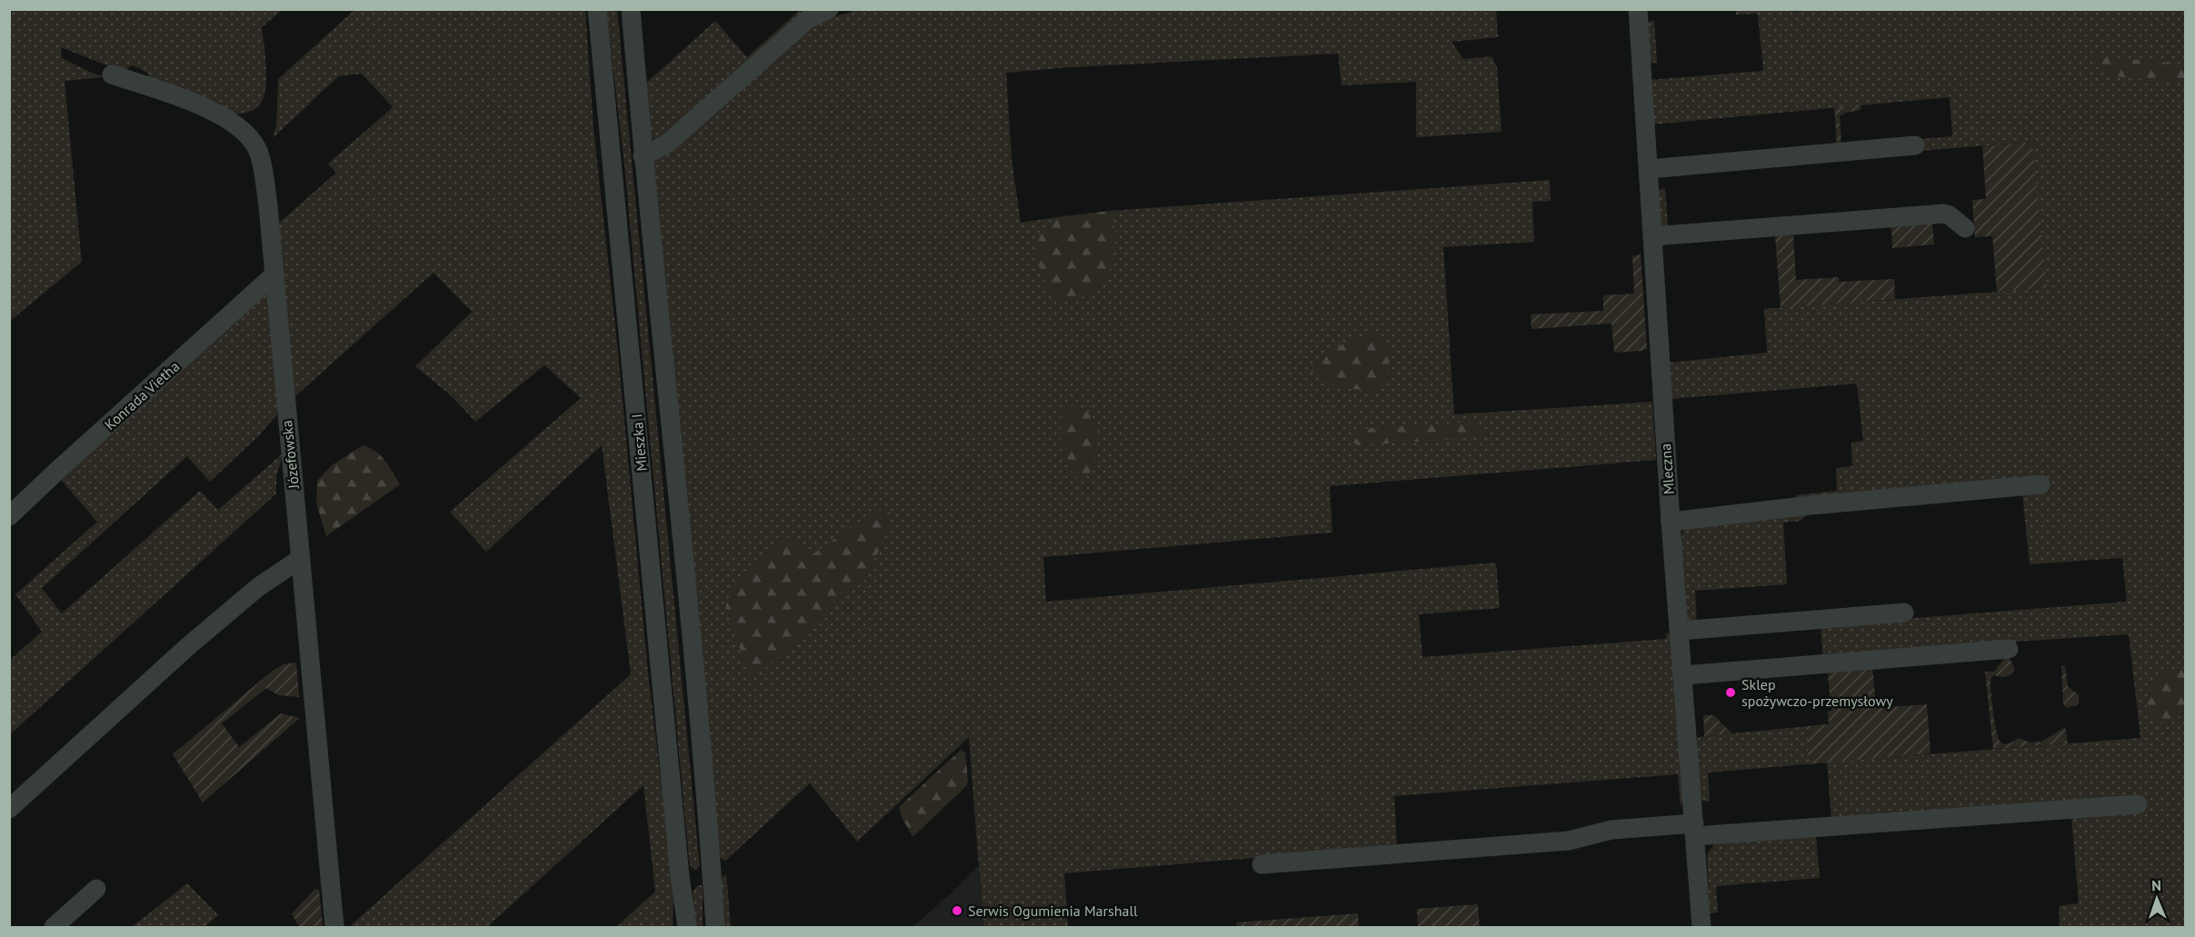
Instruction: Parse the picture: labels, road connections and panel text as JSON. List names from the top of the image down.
{
  "streets": {
    "street": [
      "Konrada Vietha",
      "Mieszka I",
      "Józefowska",
      "Mleczna"
    ]
  },
  "crossings": [
    ["Konrada Vietha", "Józefowska"]
  ],
  "places": ["Sklep spożywczo-przemysłowy", "Serwis Ogumienia Marshall"],
  "north": "top"
}
